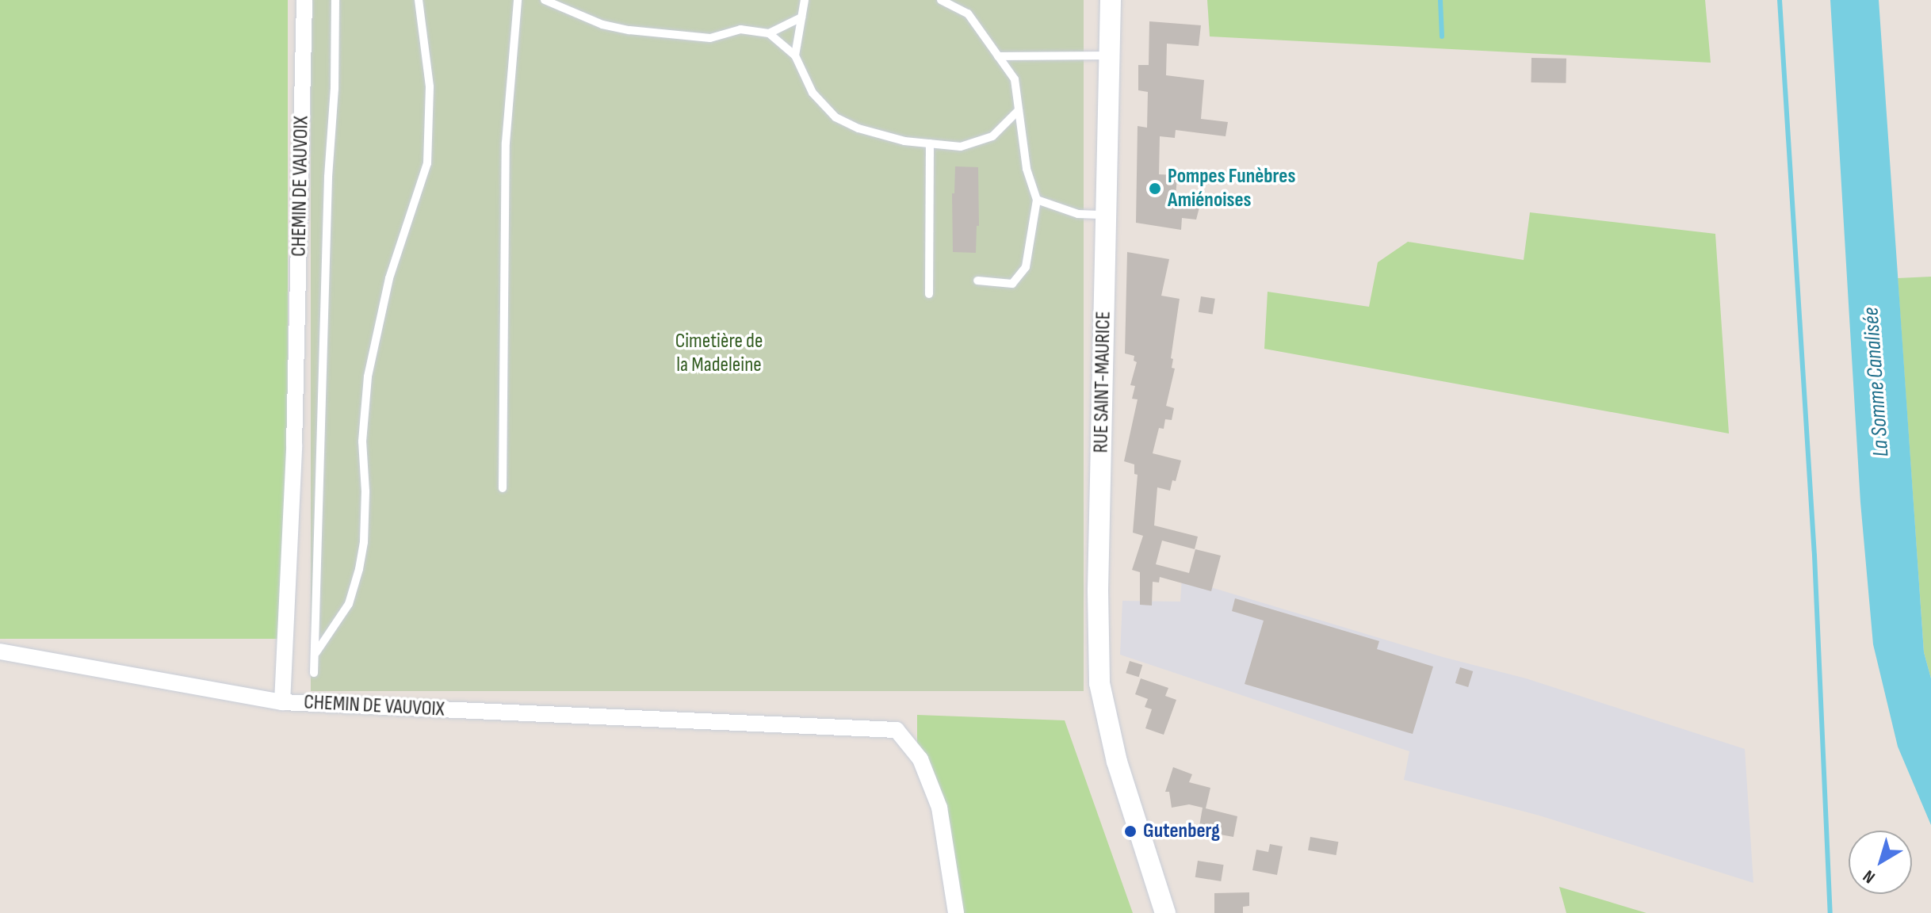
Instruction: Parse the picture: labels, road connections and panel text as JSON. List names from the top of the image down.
{
  "streets": {
    "street": ["CHEMIN DE VAUVOIX", "RUE SAINT-MAURICE"]
  },
  "water": ["La Somme Canalisée"],
  "parks": ["Cimetière de la Madeleine"],
  "places": ["Pompes Funèbres Amiénoises", "Gutenberg"],
  "north": "bottom left"
}
